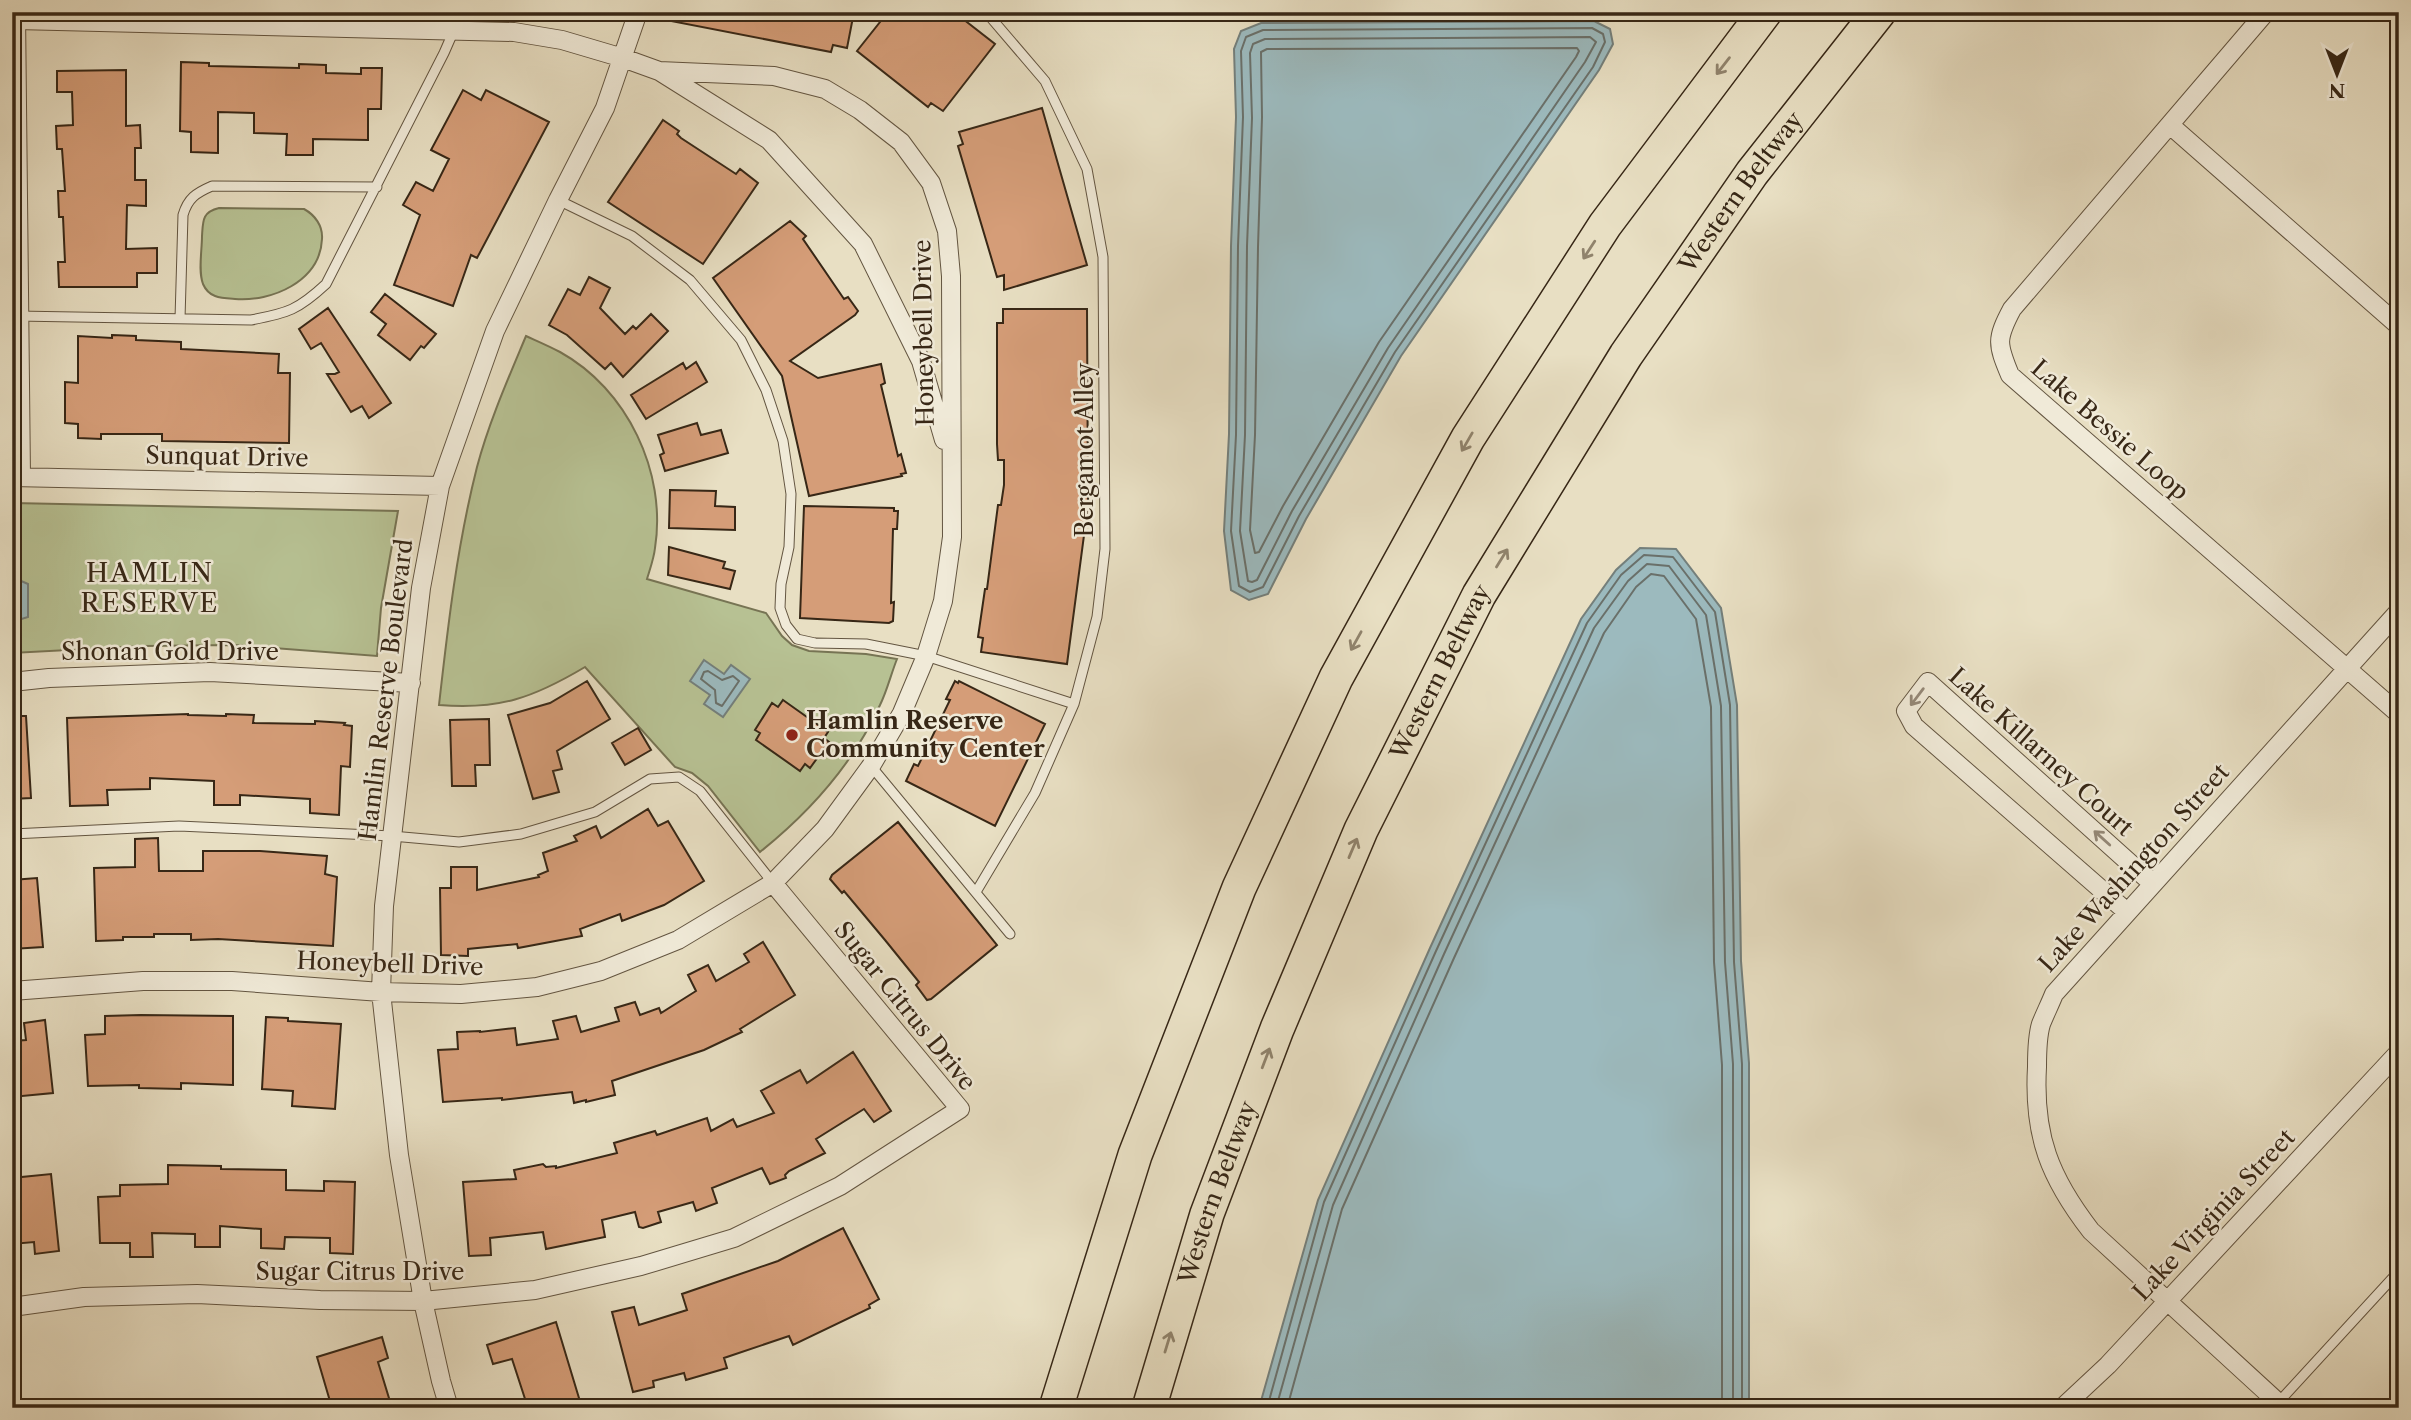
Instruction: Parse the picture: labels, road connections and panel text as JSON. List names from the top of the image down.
{
  "streets": {
    "highway": ["Western Beltway"],
    "street": [
      "Honeybell Drive",
      "Lake Bessie Loop",
      "Sunquat Drive",
      "Shonan Gold Drive",
      "Hamlin Reserve Boulevard",
      "Lake Killarney Court",
      "Lake Washington Street",
      "Sugar Citrus Drive",
      "Lake Virginia Street"
    ],
    "lane": ["Bergamot Alley"]
  },
  "crossings": [
    ["Honeybell Drive", "Hamlin Reserve Boulevard"],
    ["Honeybell Drive", "Sugar Citrus Drive"],
    ["Lake Bessie Loop", "Lake Washington Street"],
    ["Sunquat Drive", "Hamlin Reserve Boulevard"],
    ["Shonan Gold Drive", "Hamlin Reserve Boulevard"],
    ["Hamlin Reserve Boulevard", "Sugar Citrus Drive"],
    ["Lake Killarney Court", "Lake Washington Street"],
    ["Lake Washington Street", "Lake Virginia Street"]
  ],
  "districts": ["HAMLIN RESERVE"],
  "places": ["Hamlin Reserve Community Center"],
  "north": "bottom"
}
